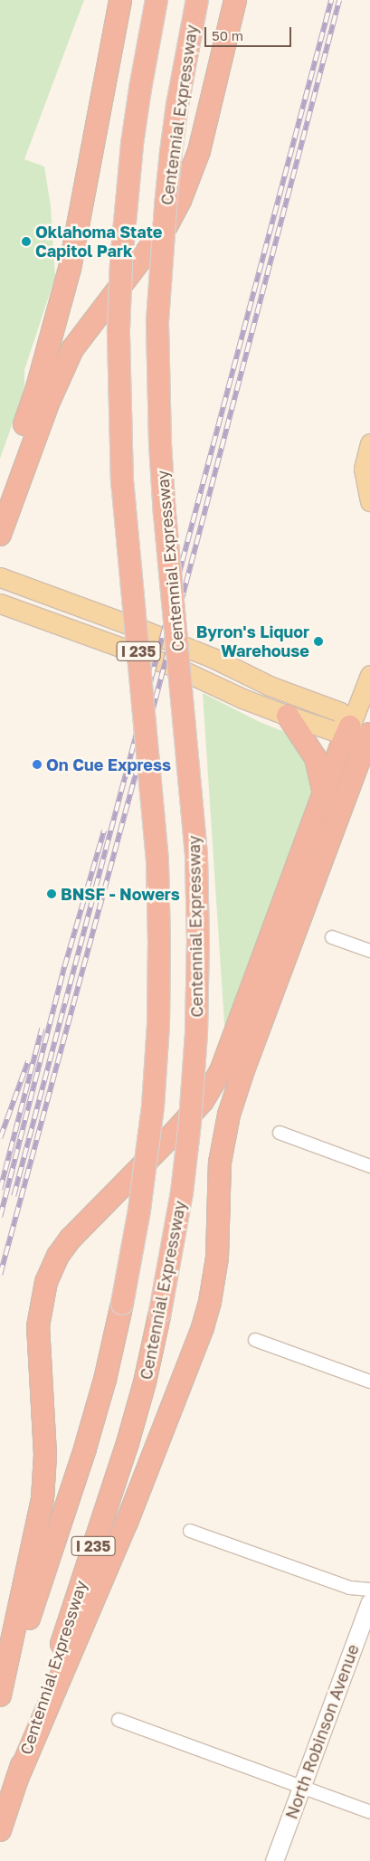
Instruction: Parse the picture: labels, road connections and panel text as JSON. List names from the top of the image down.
{
  "streets": {
    "highway": ["Centennial Expressway", "I 235"],
    "street": ["North Robinson Avenue"]
  },
  "places": [
    "Oklahoma State Capitol Park",
    "Byron's Liquor Warehouse",
    "On Cue Express",
    "BNSF - Nowers"
  ],
  "scale_bar": "50 m"
}
